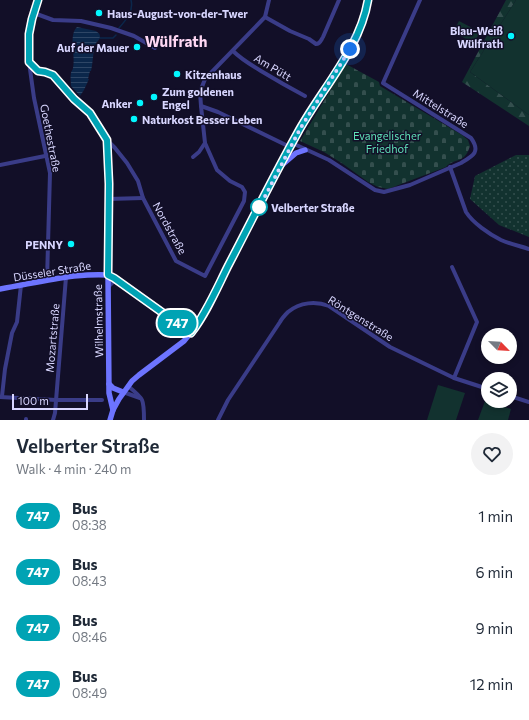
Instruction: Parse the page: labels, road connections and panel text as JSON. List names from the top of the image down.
{
  "streets": {
    "main road": ["Düsseler Straße", "Wilhelmstraße"],
    "street": [
      "Am Pütt",
      "Mittelstraße",
      "Goethestraße",
      "Nordstraße",
      "Röntgenstraße",
      "Mozartstraße"
    ]
  },
  "crossings": [
    ["Goethestraße", "Düsseler Straße"],
    ["Nordstraße", "Wilhelmstraße"],
    ["Düsseler Straße", "Wilhelmstraße"],
    ["Düsseler Straße", "Mozartstraße"]
  ],
  "districts": ["Wülfrath"],
  "parks": ["Evangelischer Friedhof"],
  "places": [
    "Haus-August-von-der-Twer",
    "Blau-Weiß Wülfrath",
    "Auf der Mauer",
    "Kitzenhaus",
    "Zum goldenen Engel",
    "Anker",
    "Naturkost Besser Leben",
    "Velberter Straße",
    "PENNY"
  ],
  "lines": ["bus line 747"],
  "scale_bar": "100 m",
  "north": "bottom right",
  "page": {
    "on_map": "747",
    "scale": "100 m",
    "heading": ["Velberter Straße", "Walk · 4 min · 240 m"],
    "list": [
      {
        "mark": "747",
        "name": "Bus",
        "note": "08:38",
        "value": "1 min"
      },
      {
        "mark": "747",
        "name": "Bus",
        "note": "08:43",
        "value": "6 min"
      },
      {
        "mark": "747",
        "name": "Bus",
        "note": "08:46",
        "value": "9 min"
      },
      {
        "mark": "747",
        "name": "Bus",
        "note": "08:49",
        "value": "12 min"
      }
    ]
  }
}
